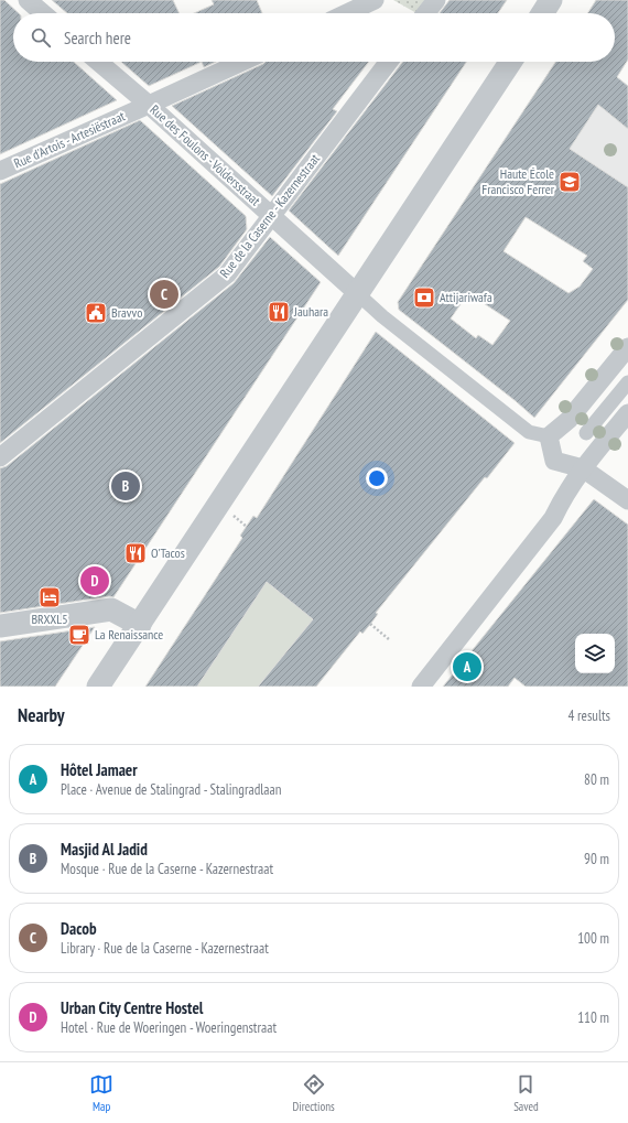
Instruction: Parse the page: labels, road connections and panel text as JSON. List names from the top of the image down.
{
  "streets": {
    "street": ["Rue d'Artois - Artesiëstraat", "Rue des Foulons - Voldersstraat", "Rue de la Caserne - Kazernestraat"]
  },
  "crossings": [
    ["Rue d'Artois - Artesiëstraat", "Rue des Foulons - Voldersstraat"],
    ["Rue des Foulons - Voldersstraat", "Rue de la Caserne - Kazernestraat"]
  ],
  "places": {
    "school or university": ["Haute École Francisco Ferrer"],
    "bank": ["Attijariwafa"],
    "restaurant": ["Jauhara", "O'Tacos"],
    "public building": ["Bravvo"],
    "hotel": ["BRXXL5"],
    "cafe": ["La Renaissance"]
  },
  "page": {
    "search": "Search here",
    "pins": [
      "C",
      "B",
      "D",
      "A"
    ],
    "heading": ["Nearby", "4 results"],
    "list": [
      {
        "mark": "A",
        "name": "Hôtel Jamaer",
        "note": "Place · Avenue de Stalingrad - Stalingradlaan",
        "value": "80 m"
      },
      {
        "mark": "B",
        "name": "Masjid Al Jadid",
        "note": "Mosque · Rue de la Caserne - Kazernestraat",
        "value": "90 m"
      },
      {
        "mark": "C",
        "name": "Dacob",
        "note": "Library · Rue de la Caserne - Kazernestraat",
        "value": "100 m"
      },
      {
        "mark": "D",
        "name": "Urban City Centre Hostel",
        "note": "Hotel · Rue de Woeringen - Woeringenstraat",
        "value": "110 m"
      }
    ],
    "nav": ["Map", "Directions", "Saved"]
  }
}
